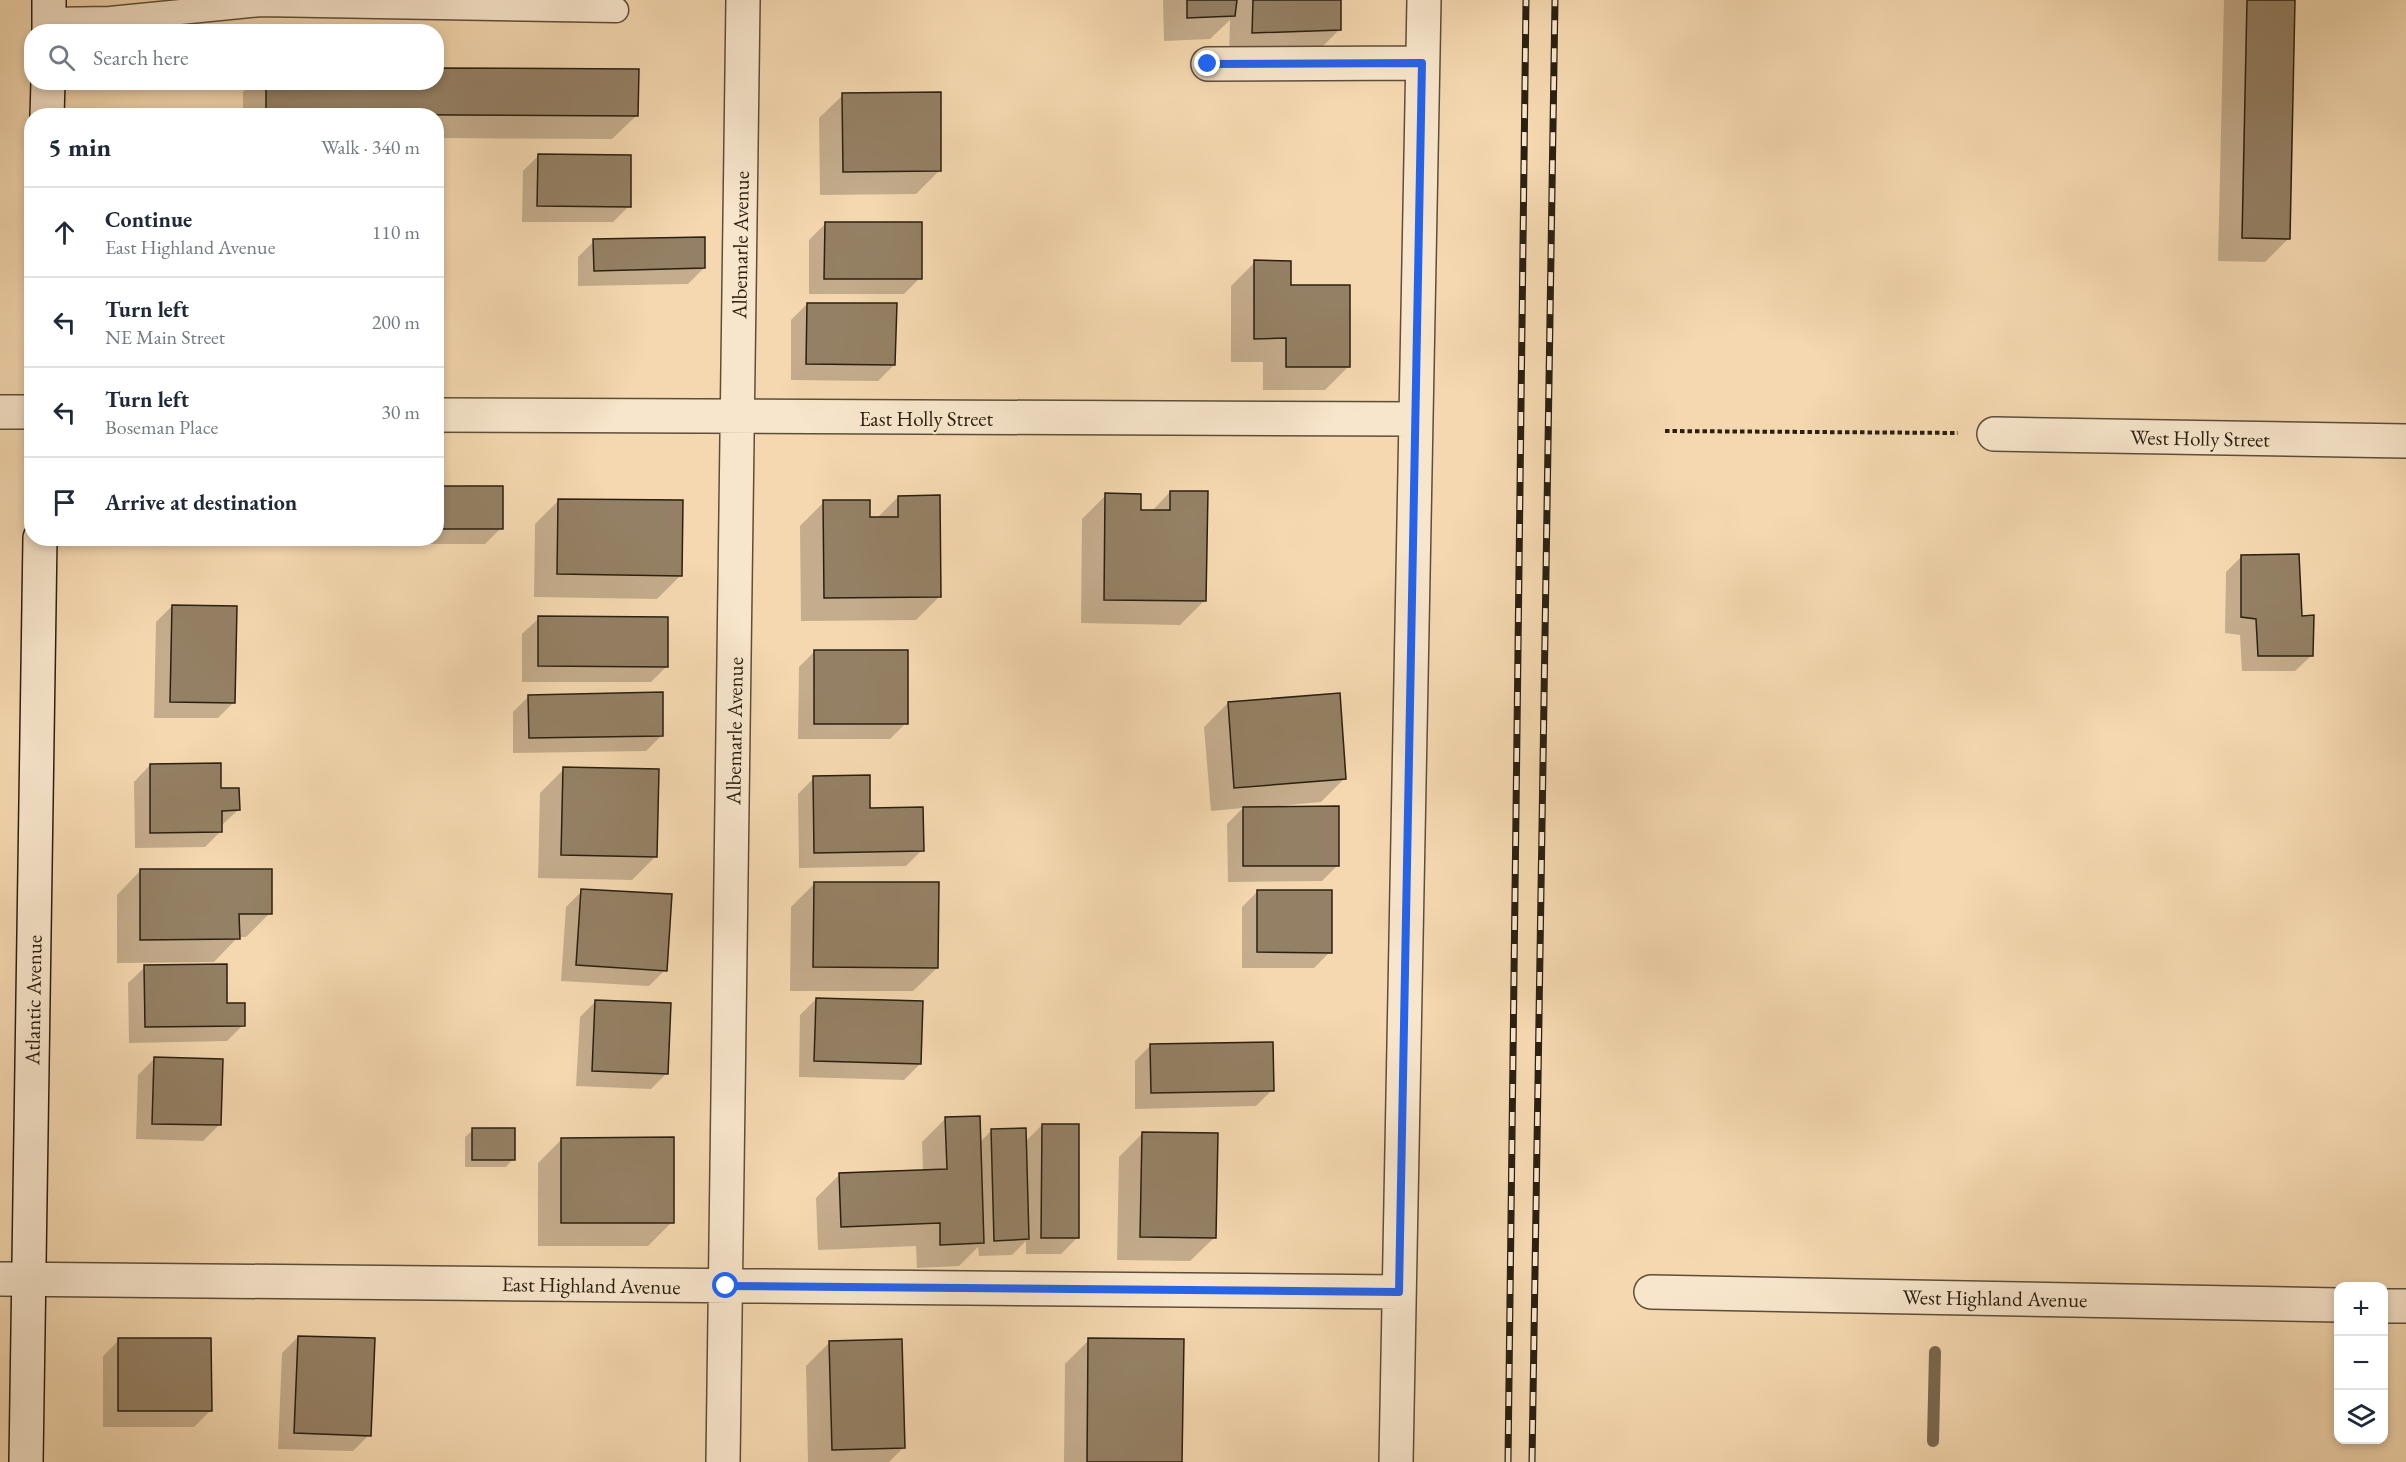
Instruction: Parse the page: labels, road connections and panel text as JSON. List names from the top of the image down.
{
  "streets": {
    "street": [
      "Albemarle Avenue",
      "East Holly Street",
      "West Holly Street",
      "Atlantic Avenue",
      "East Highland Avenue",
      "West Highland Avenue"
    ]
  },
  "crossings": [
    ["Albemarle Avenue", "East Holly Street"],
    ["Albemarle Avenue", "East Highland Avenue"],
    ["Atlantic Avenue", "East Highland Avenue"]
  ],
  "page": {
    "search": "Search here",
    "heading": ["5 min", "Walk · 340 m"],
    "list": [
      ["Continue", "East Highland Avenue", "110 m"],
      ["Turn left", "NE Main Street", "200 m"],
      ["Turn left", "Boseman Place", "30 m"],
      "Arrive at destination"
    ],
    "map_buttons": ["+", "−"]
  }
}
